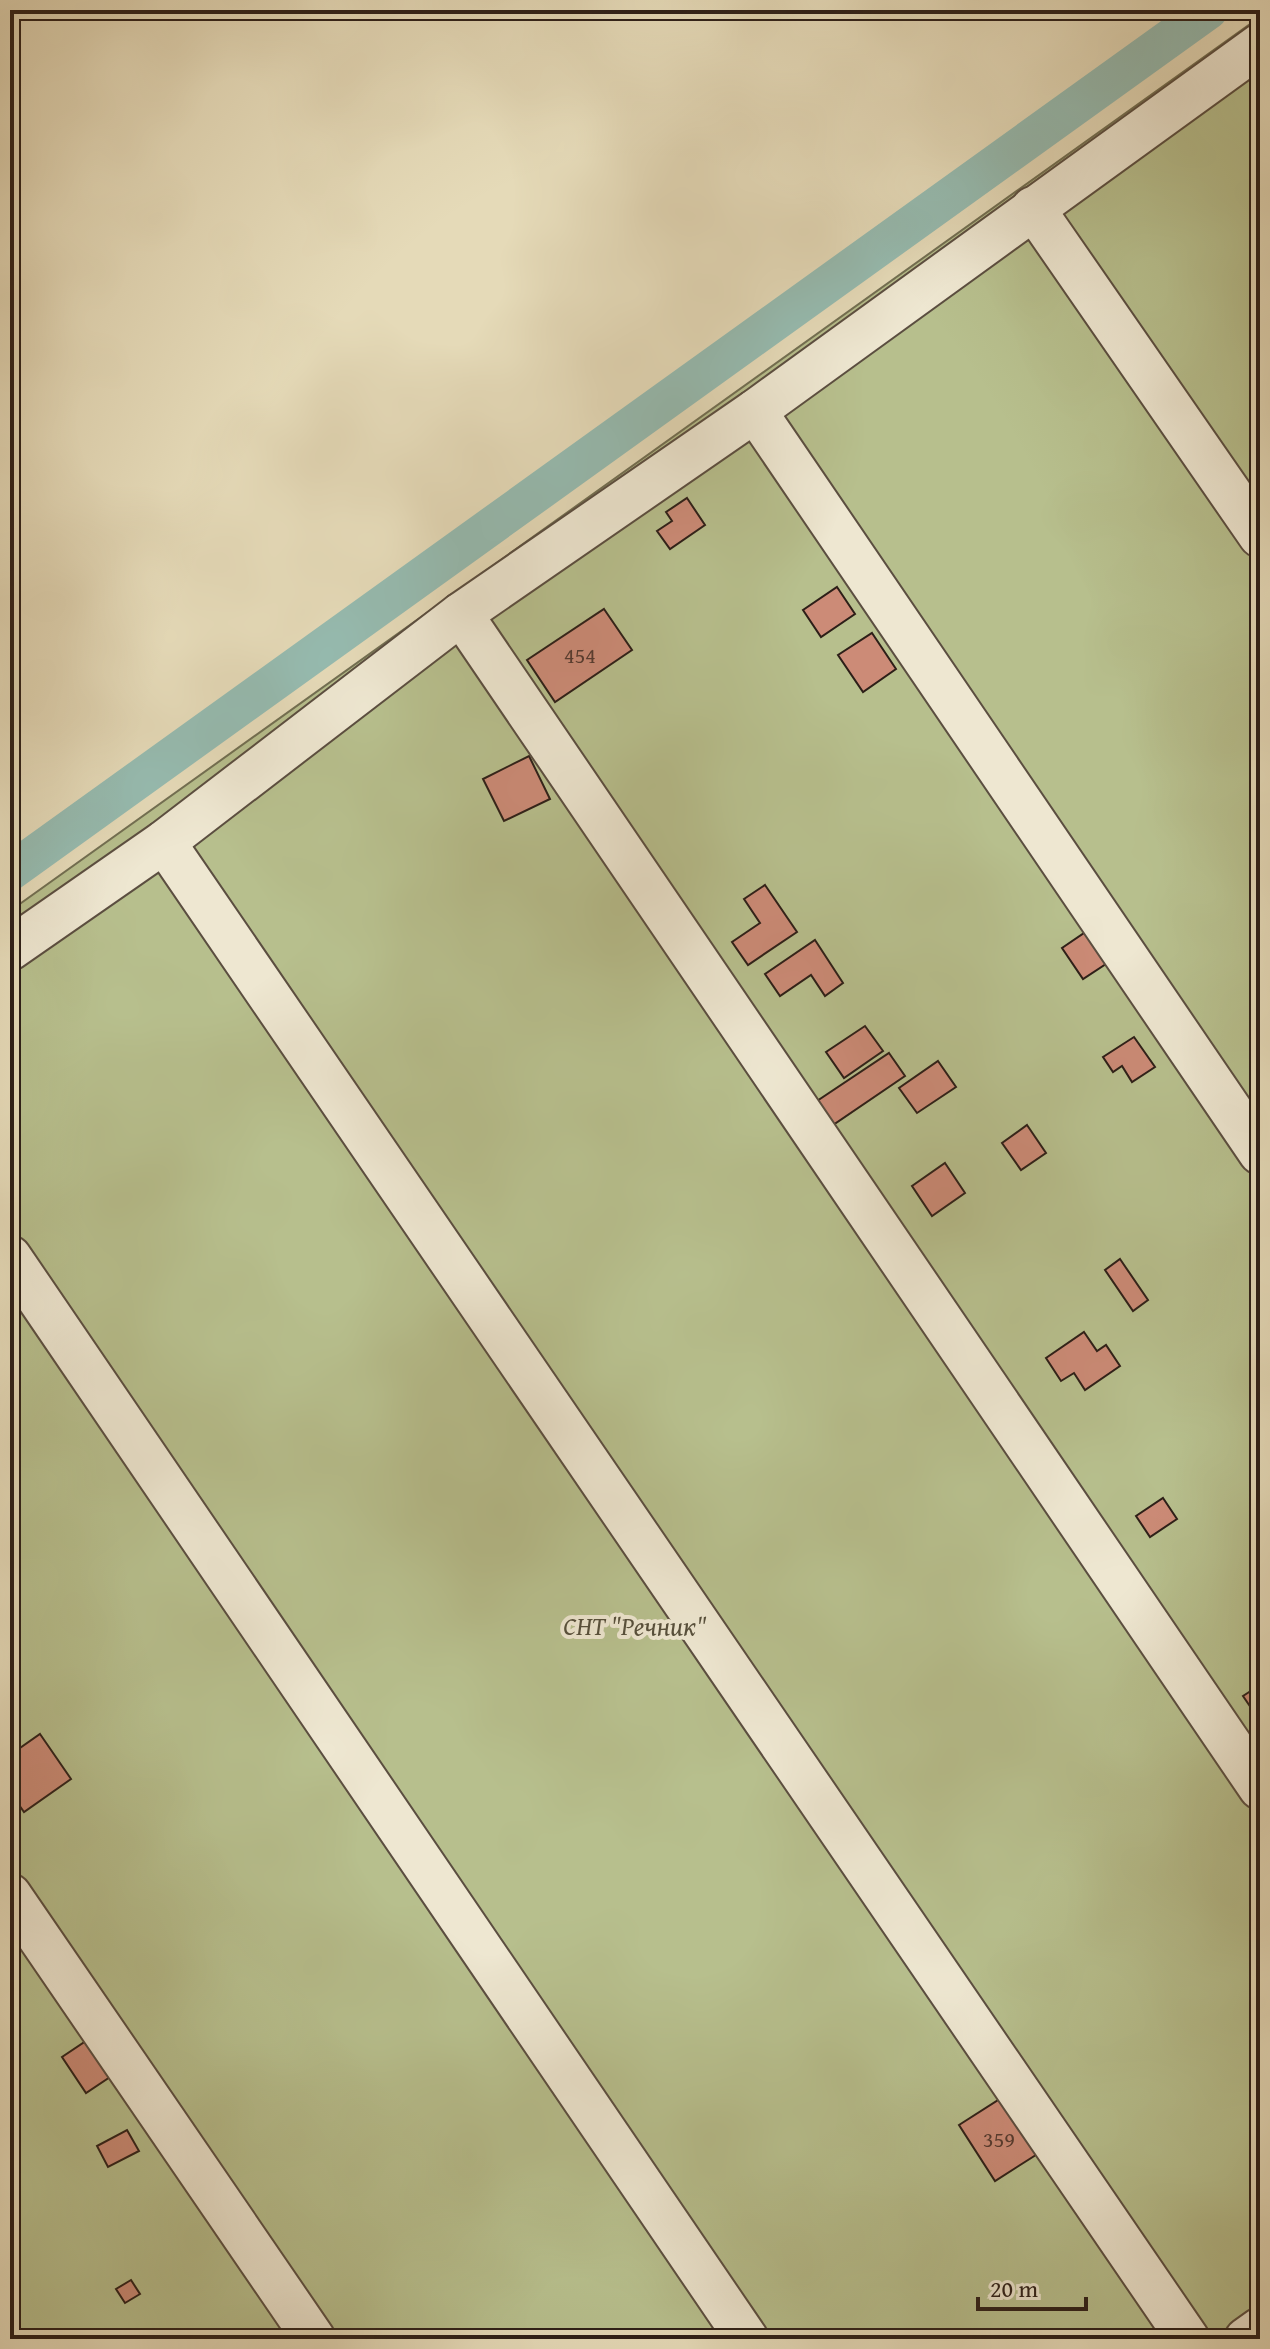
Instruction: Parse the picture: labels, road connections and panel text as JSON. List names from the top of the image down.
{
  "parks": ["СНТ \"Речник\""],
  "house_numbers": ["454", "359"],
  "scale_bar": "20 m"
}
